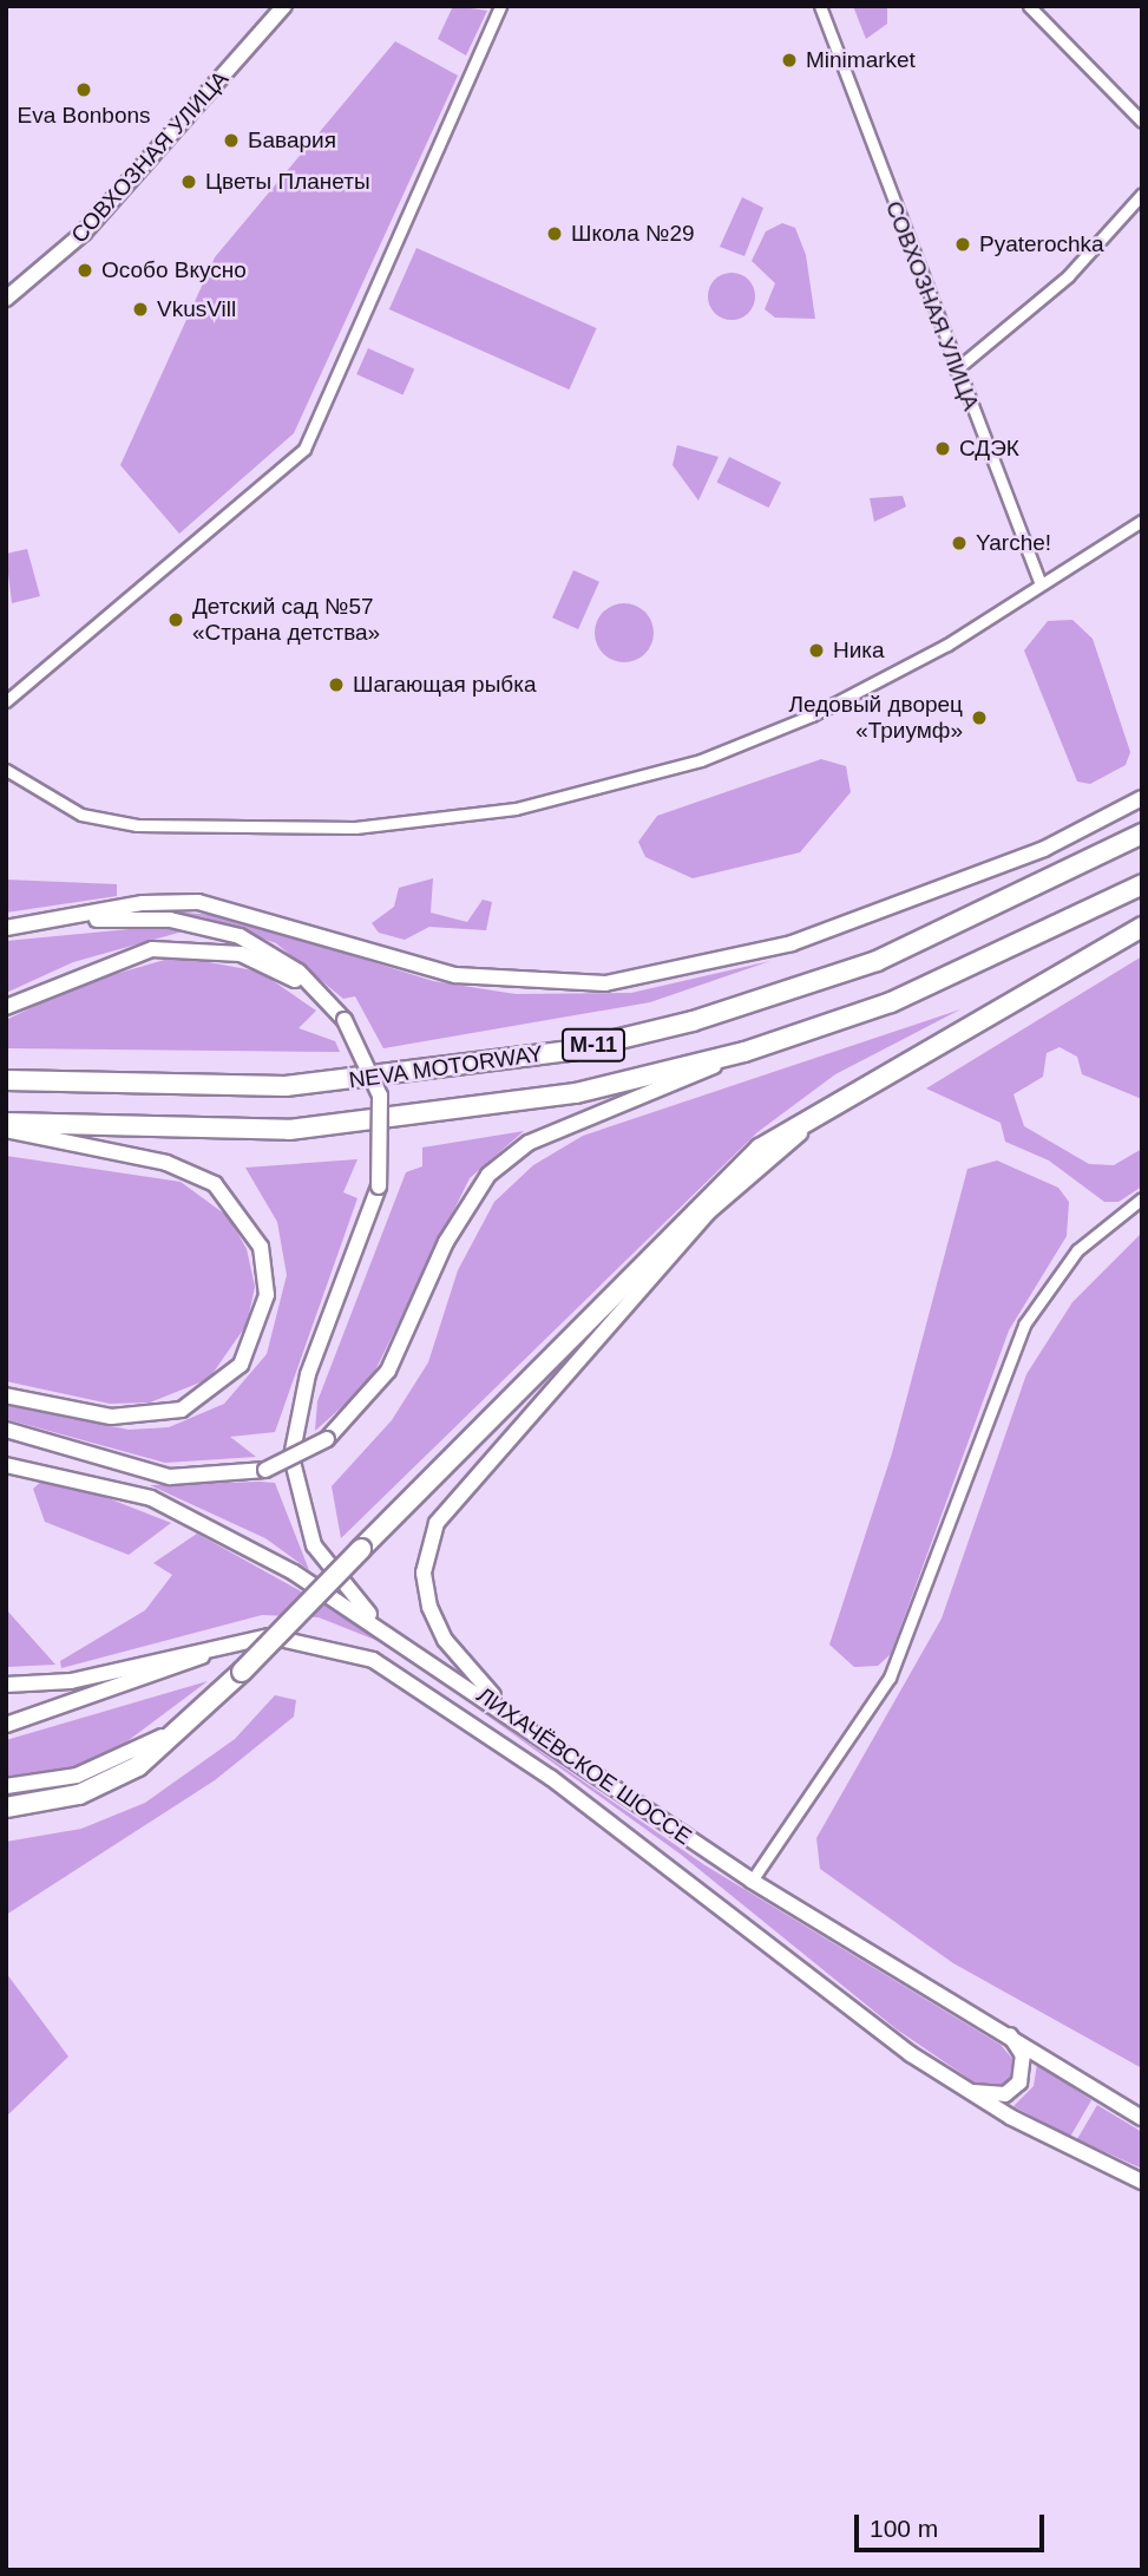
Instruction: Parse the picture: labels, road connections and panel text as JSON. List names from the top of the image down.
{
  "streets": {
    "highway": ["М-11", "NEVA MOTORWAY"],
    "main road": ["СОВХОЗНАЯ УЛИЦА", "ЛИХАЧЁВСКОЕ ШОССЕ"]
  },
  "places": [
    "Minimarket",
    "Eva Bonbons",
    "Бавария",
    "Цветы Планеты",
    "Школа №29",
    "Pyaterochka",
    "Особо Вкусно",
    "VkusVill",
    "СДЭК",
    "Yarche!",
    "Детский сад №57 «Страна детства»",
    "Ника",
    "Шагающая рыбка",
    "Ледовый дворец «Триумф»"
  ],
  "scale_bar": "100 m"
}
